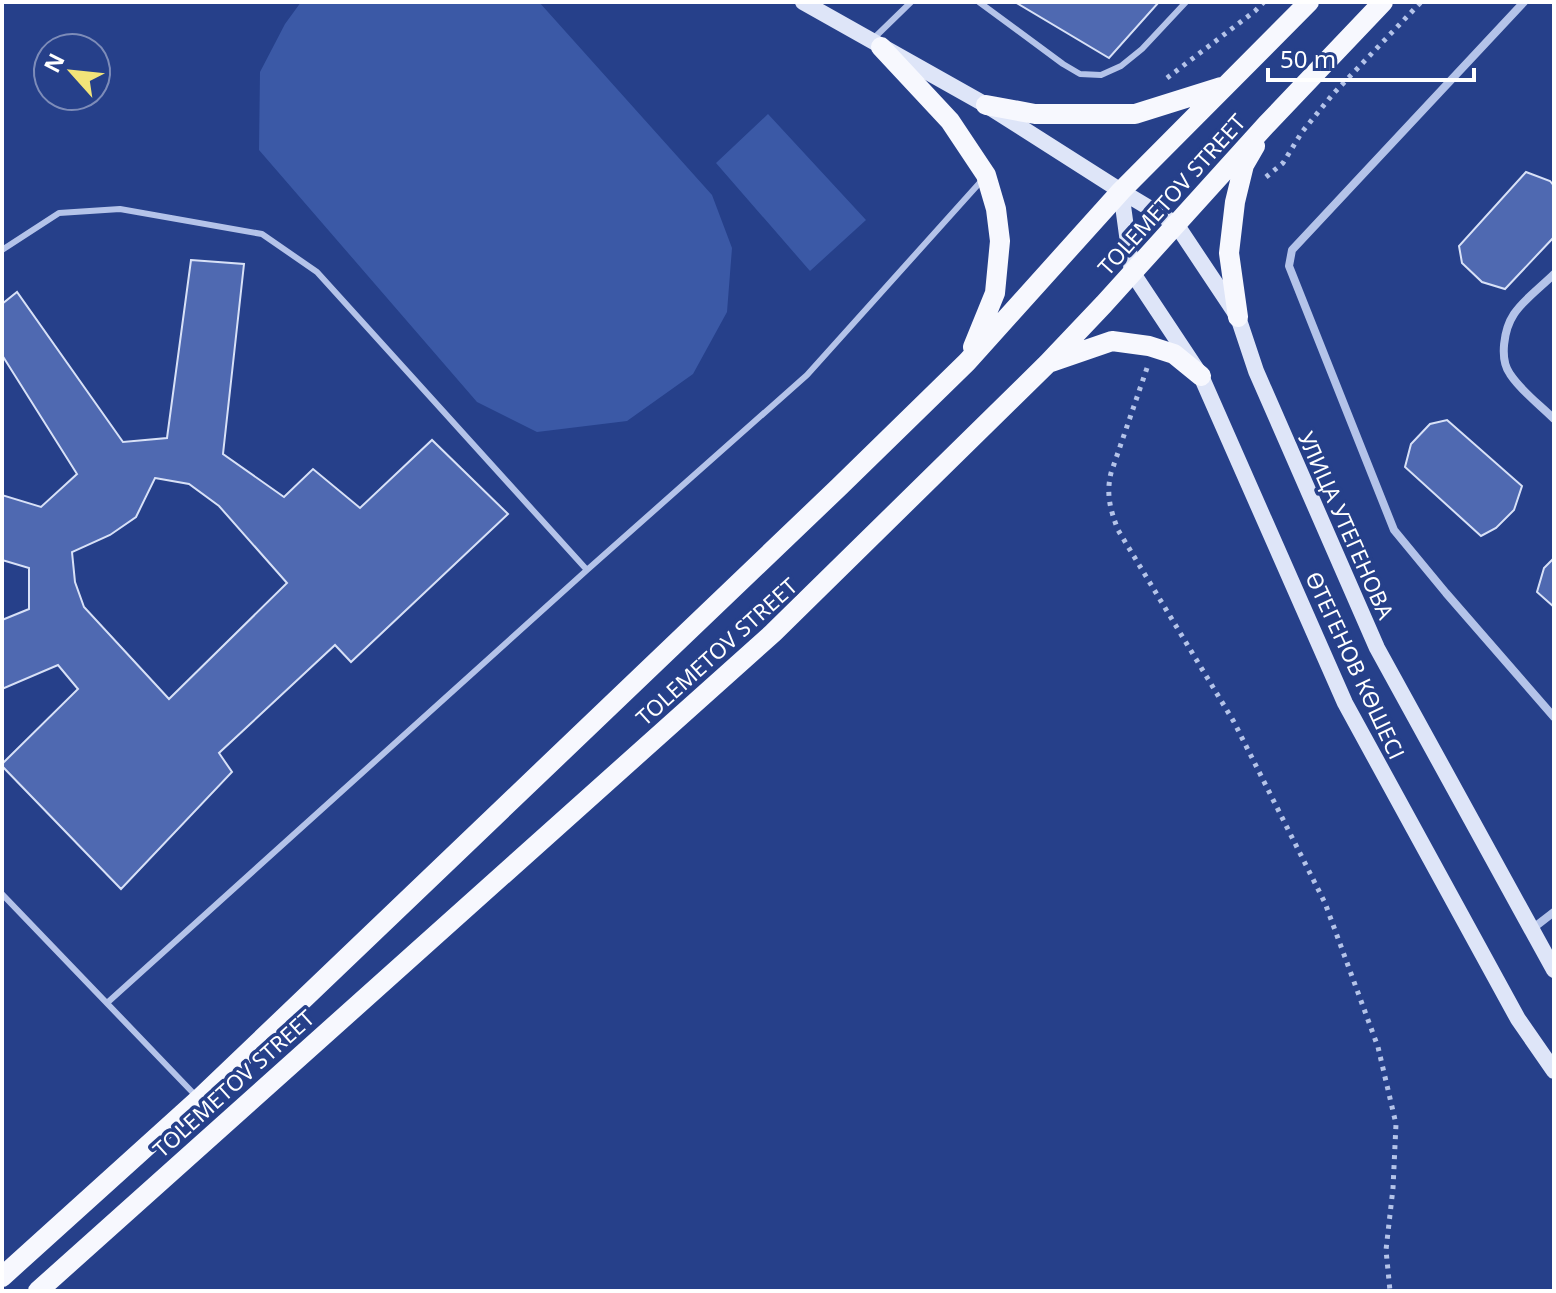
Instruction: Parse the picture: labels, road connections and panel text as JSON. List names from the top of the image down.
{
  "streets": {
    "main road": ["TOLEMETOV STREET", "УЛИЦА УТЕГЕНОВА", "ӨТЕГЕНОВ КӨШЕСІ"]
  },
  "crossings": [
    ["TOLEMETOV STREET", "УЛИЦА УТЕГЕНОВА"],
    ["TOLEMETOV STREET", "ӨТЕГЕНОВ КӨШЕСІ"]
  ],
  "scale_bar": "50 m",
  "north": "top left"
}
